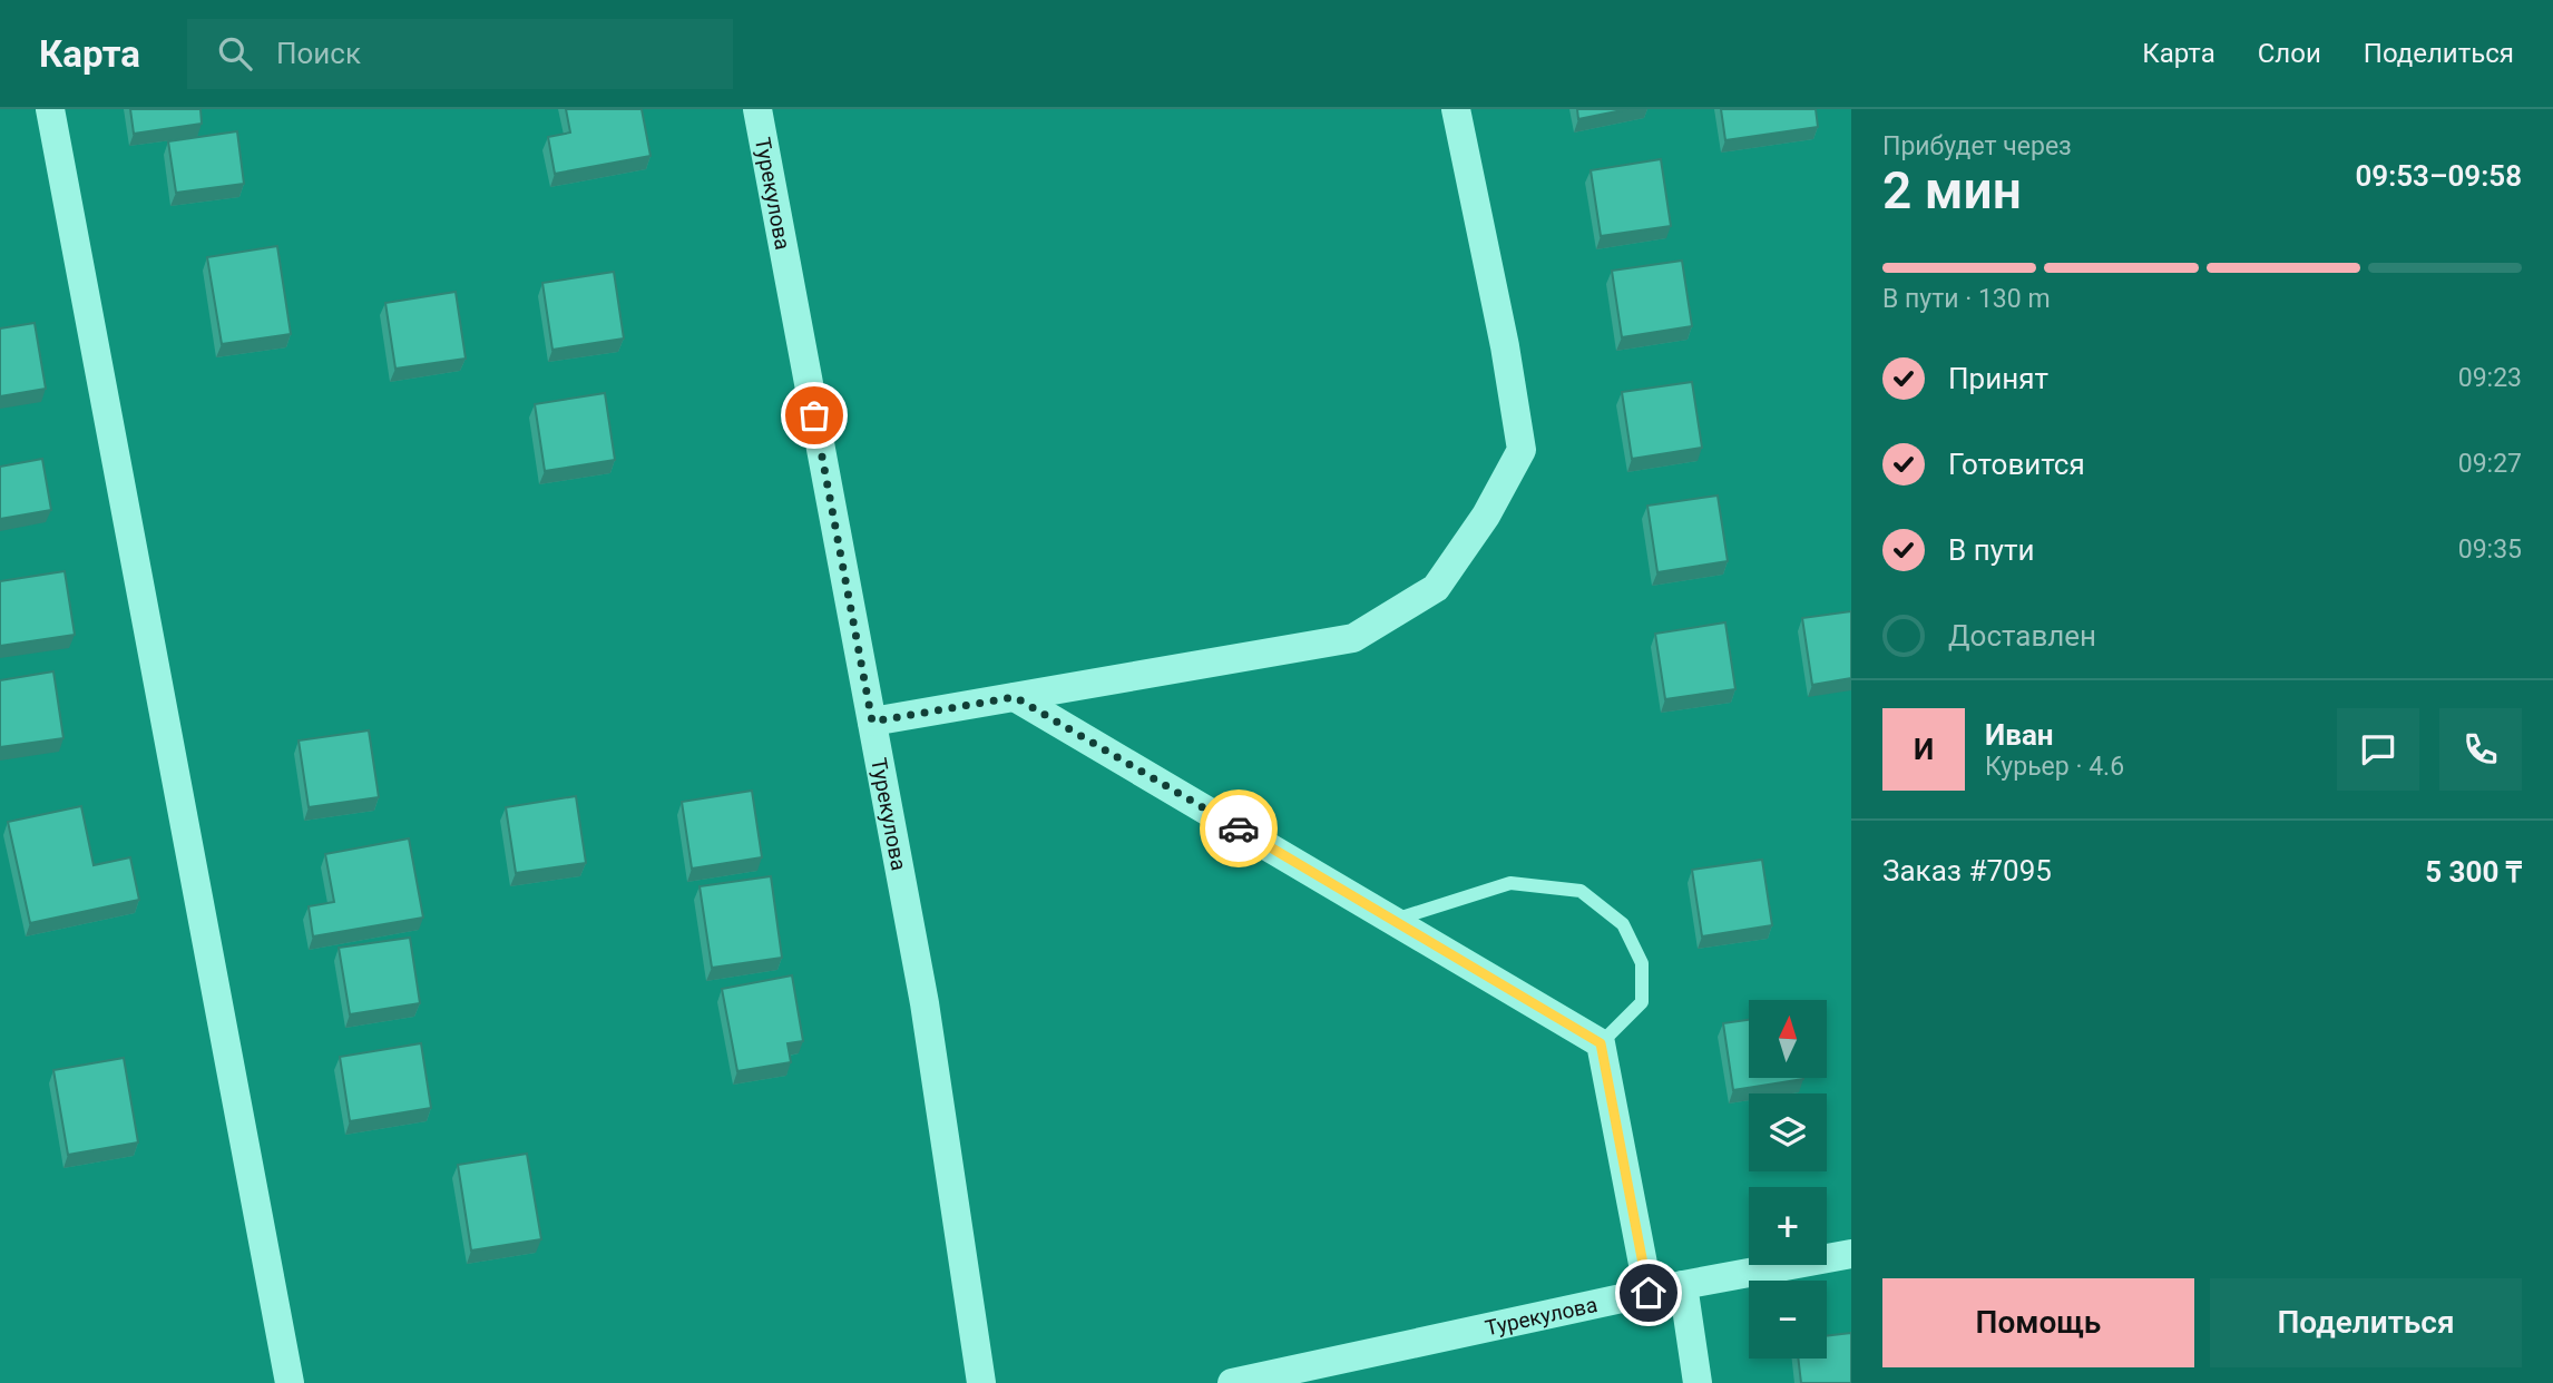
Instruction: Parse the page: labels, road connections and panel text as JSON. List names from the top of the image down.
{
  "streets": {
    "street": ["Турекулова"]
  },
  "north": "top",
  "page": {
    "header": "Карта",
    "search": "Поиск",
    "nav": ["Карта", "Слои", "Поделиться"],
    "heading": ["2 мин", "Прибудет через", "09:53–09:58"],
    "panel": [
      "Иван",
      "Курьер · 4.6",
      "Заказ #7095",
      "5 300 ₸"
    ],
    "bar": "В пути · 130 m",
    "list": [
      ["Принят", "09:23"],
      ["Готовится", "09:27"],
      ["В пути", "09:35"],
      "Доставлен"
    ],
    "round": "И",
    "map_buttons": ["+", "−"],
    "buttons": ["Помощь", "Поделиться"]
  }
}
